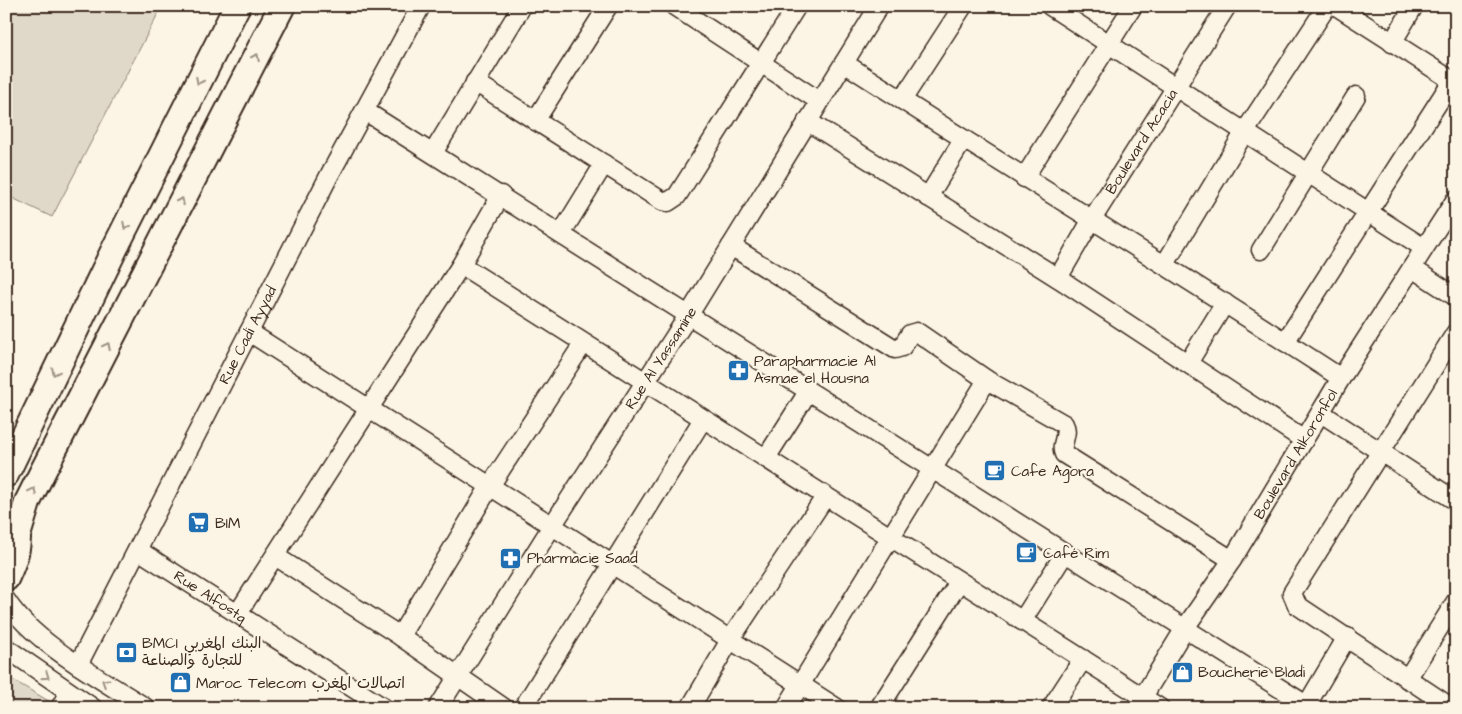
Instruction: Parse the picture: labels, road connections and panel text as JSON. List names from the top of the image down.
{
  "streets": {
    "street": [
      "Boulevard Acacia",
      "Rue Cadi Ayyad",
      "Rue Al Yassamine",
      "Boulevard Alkoronfol",
      "Rue Alfostq"
    ]
  },
  "crossings": [
    ["Rue Cadi Ayyad", "Rue Alfostq"]
  ],
  "places": {
    "pharmacy": ["Parapharmacie Al Asmae el Housna", "Pharmacie Saad"],
    "cafe": ["Cafe Agora", "Café Rim"],
    "supermarket": ["BIM"],
    "bank": ["BMCI البنك المغربي للتجارة والصناعة"],
    "shop": ["Boucherie Bladi", "Maroc Telecom اتصالات المغرب"]
  }
}
